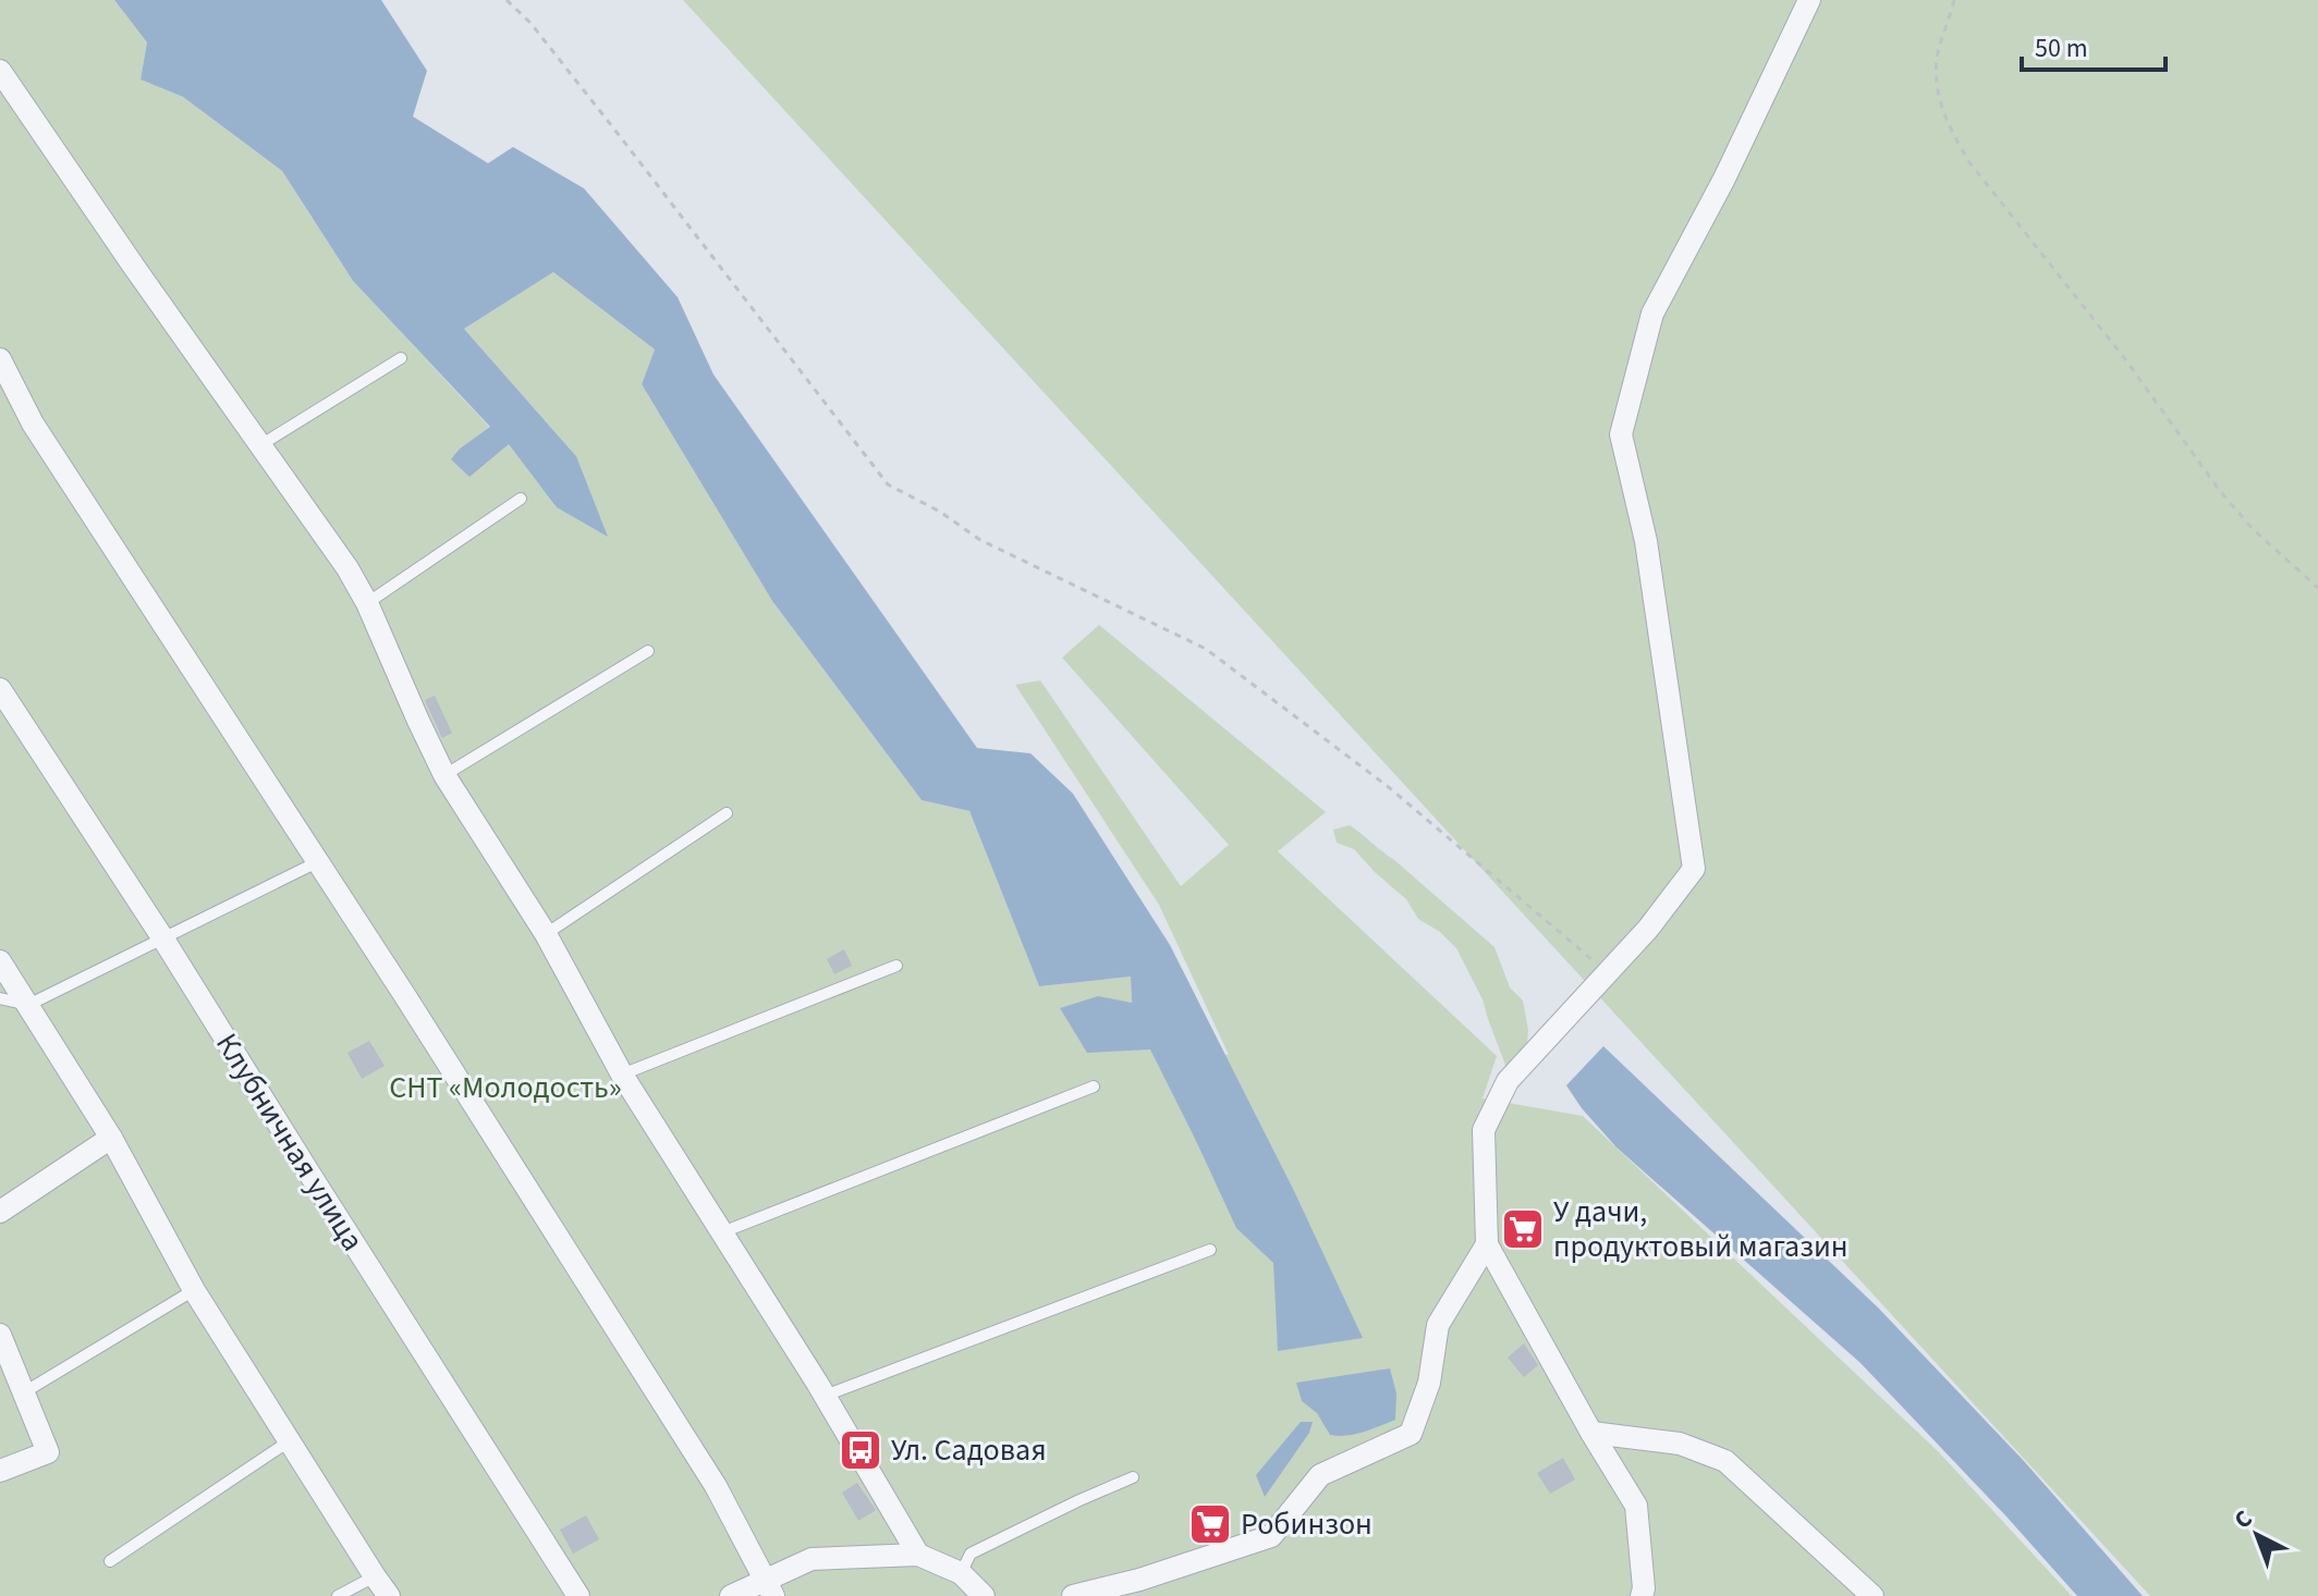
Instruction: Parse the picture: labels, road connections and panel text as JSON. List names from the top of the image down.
{
  "streets": {
    "street": ["Клубничная улица"]
  },
  "parks": ["СНТ «Молодость»"],
  "places": {
    "supermarket": ["У дачи, продуктовый магазин", "Робинзон"],
    "bus stop": ["Ул. Садовая"]
  },
  "scale_bar": "50 m",
  "north": "top left"
}
